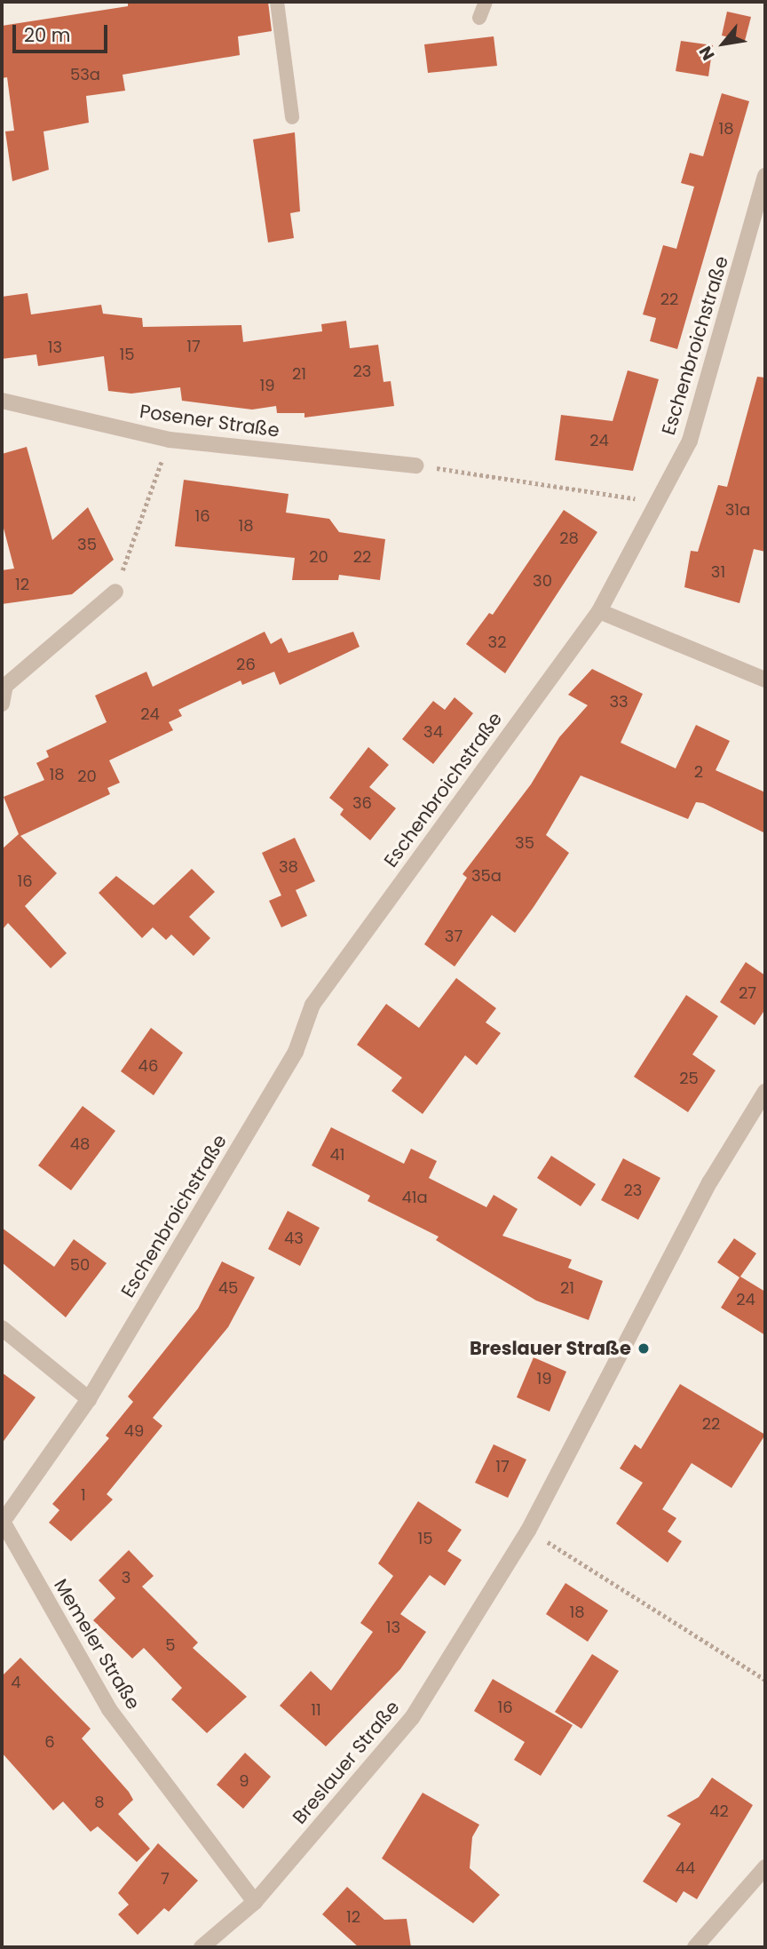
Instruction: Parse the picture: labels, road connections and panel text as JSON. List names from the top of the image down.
{
  "streets": {
    "street": [
      "Eschenbroichstraße",
      "Posener Straße",
      "Memeler Straße",
      "Breslauer Straße"
    ]
  },
  "crossings": [
    ["Eschenbroichstraße", "Memeler Straße"],
    ["Memeler Straße", "Breslauer Straße"]
  ],
  "places": ["Breslauer Straße"],
  "house_numbers": [
    "53a",
    "18",
    "22",
    "17",
    "13",
    "15",
    "23",
    "21",
    "19",
    "24",
    "31a",
    "16",
    "18",
    "28",
    "35",
    "20",
    "22",
    "31",
    "30",
    "12",
    "32",
    "26",
    "33",
    "24",
    "34",
    "2",
    "18",
    "20",
    "36",
    "35",
    "38",
    "35a",
    "16",
    "37",
    "27",
    "46",
    "25",
    "48",
    "41",
    "23",
    "41a",
    "43",
    "50",
    "45",
    "21",
    "24",
    "19",
    "22",
    "49",
    "17",
    "1",
    "15",
    "3",
    "18",
    "13",
    "5",
    "4",
    "16",
    "11",
    "6",
    "9",
    "8",
    "42",
    "44",
    "7",
    "12"
  ],
  "scale_bar": "20 m",
  "north": "bottom left"
}
